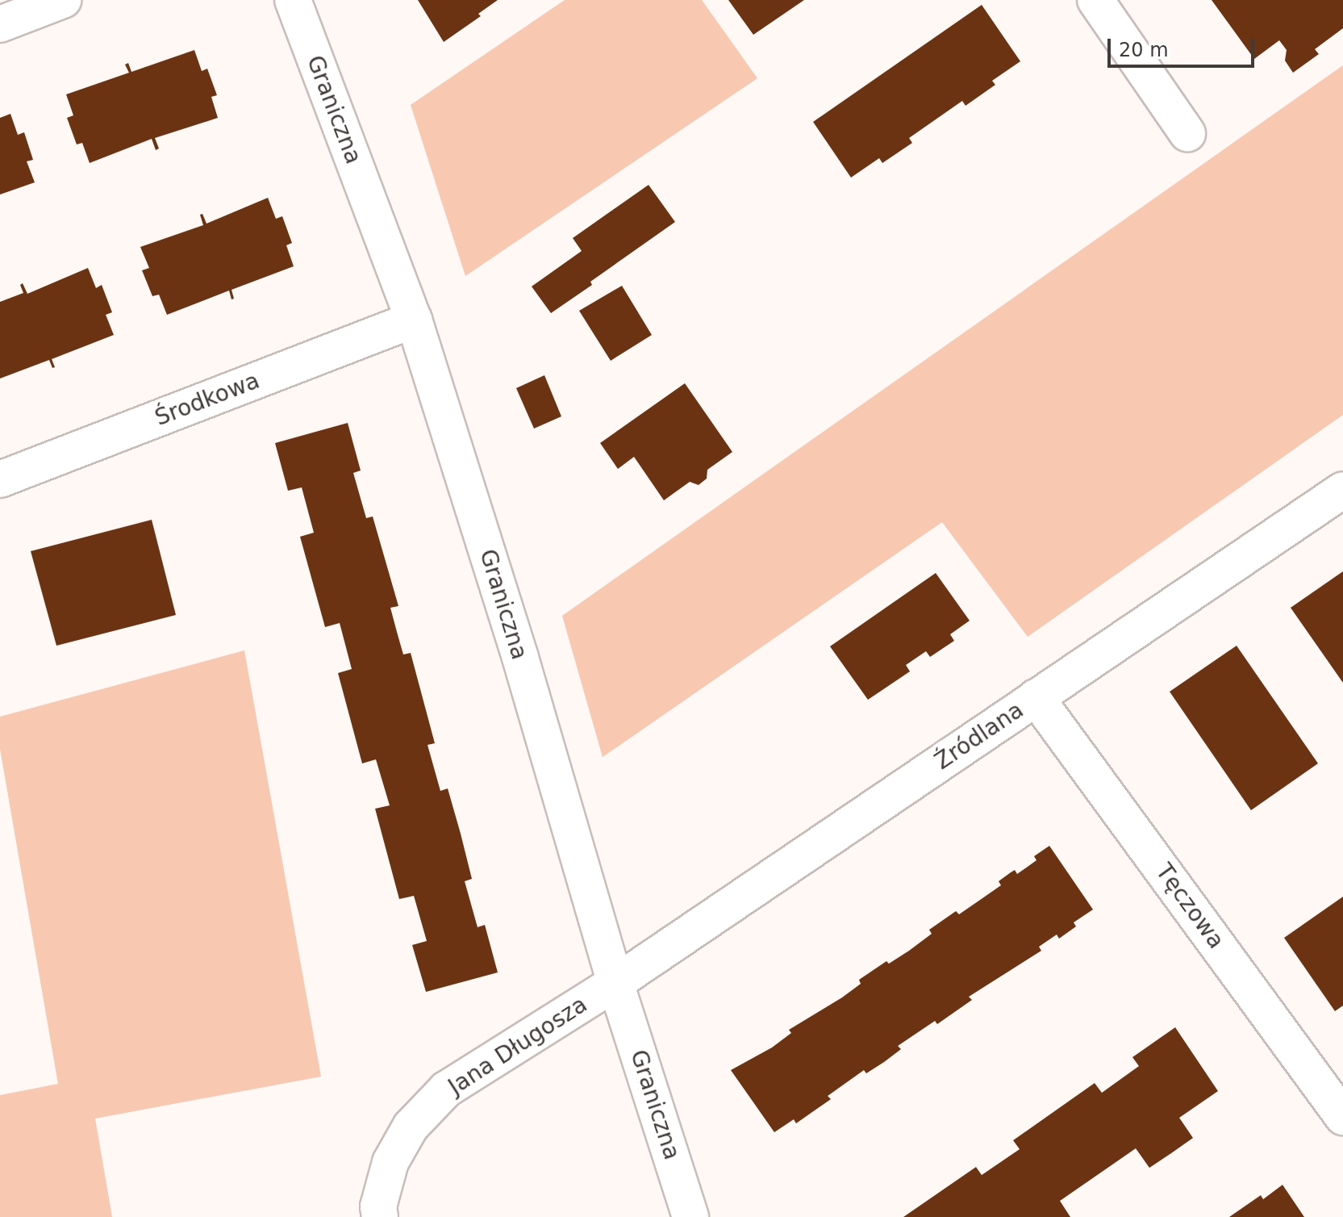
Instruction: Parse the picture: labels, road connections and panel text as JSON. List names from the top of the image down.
{
  "streets": {
    "street": [
      "Graniczna",
      "Środkowa",
      "Źródlana",
      "Tęczowa",
      "Jana Długosza"
    ]
  },
  "crossings": [
    ["Graniczna", "Środkowa"],
    ["Graniczna", "Źródlana"],
    ["Graniczna", "Jana Długosza"],
    ["Źródlana", "Tęczowa"],
    ["Źródlana", "Jana Długosza"]
  ],
  "scale_bar": "20 m"
}
